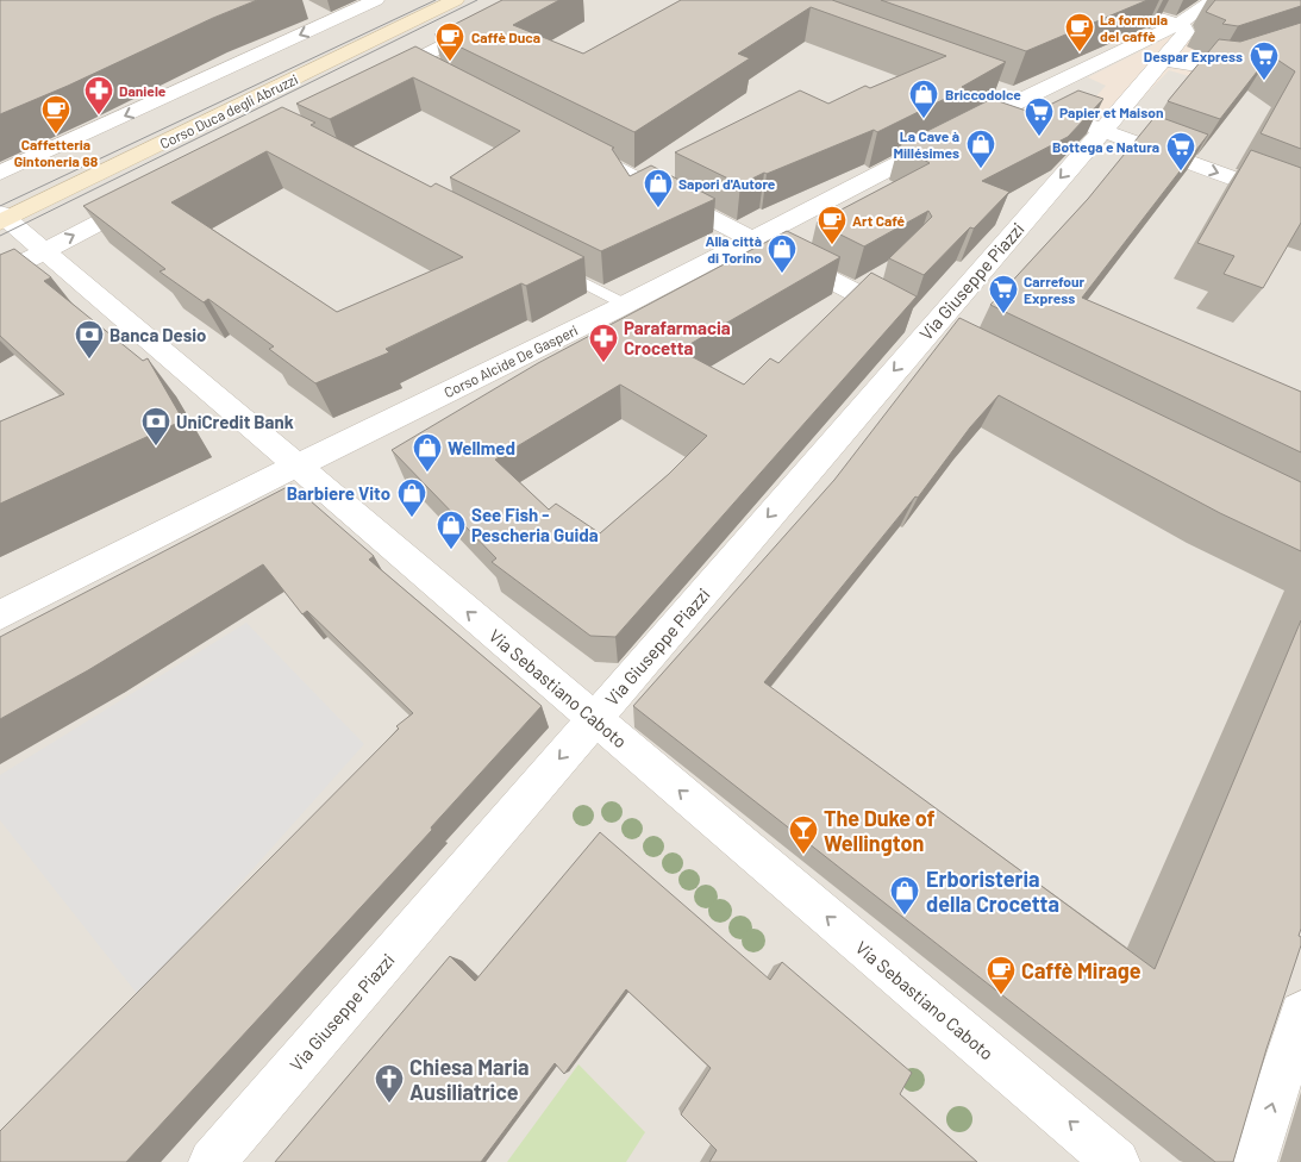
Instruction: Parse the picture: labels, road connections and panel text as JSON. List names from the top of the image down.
{
  "streets": {
    "main road": ["Corso Duca degli Abruzzi"],
    "street": ["Via Giuseppe Piazzi", "Corso Alcide De Gasperi", "Via Sebastiano Caboto"]
  },
  "crossings": [
    ["Corso Duca degli Abruzzi", "Via Sebastiano Caboto"],
    ["Via Giuseppe Piazzi", "Via Sebastiano Caboto"],
    ["Corso Alcide De Gasperi", "Via Sebastiano Caboto"]
  ],
  "one_way": ["Via Giuseppe Piazzi", "Via Sebastiano Caboto"],
  "places": {
    "cafe": [
      "La formula del caffè",
      "Caffè Duca",
      "Caffetteria Gintoneria 68",
      "Art Café",
      "Caffè Mirage"
    ],
    "supermarket": [
      "Despar Express",
      "Papier et Maison",
      "Bottega e Natura",
      "Carrefour Express"
    ],
    "pharmacy": ["Daniele", "Parafarmacia Crocetta"],
    "shop": [
      "Briccodolce",
      "La Cave à Millésimes",
      "Sapori d'Autore",
      "Alla città di Torino",
      "Wellmed",
      "Barbiere Vito",
      "See Fish - Pescheria Guida",
      "Erboristeria della Crocetta"
    ],
    "bank": ["Banca Desio", "UniCredit Bank"],
    "bar": ["The Duke of Wellington"],
    "church": ["Chiesa Maria Ausiliatrice"]
  }
}
